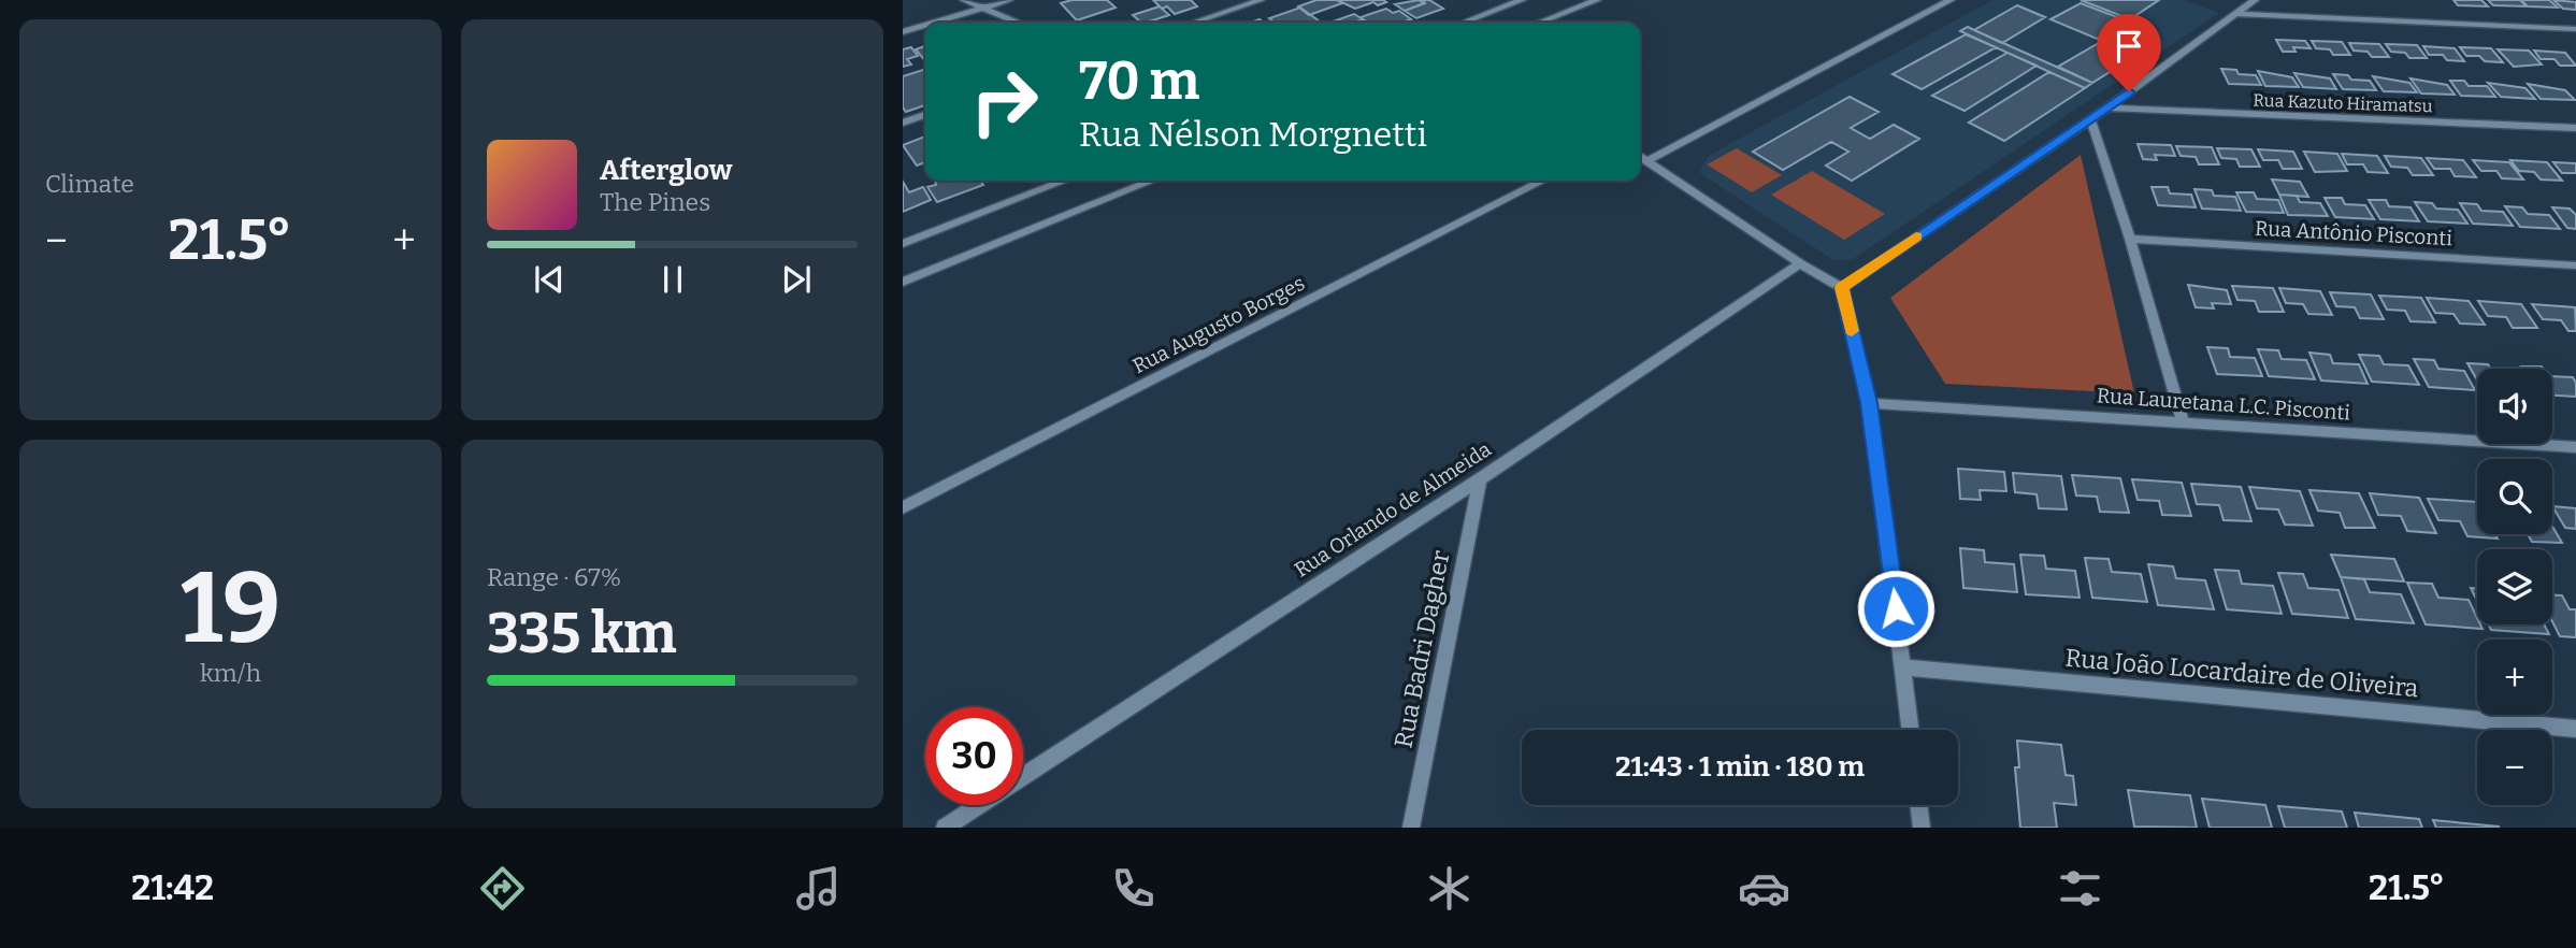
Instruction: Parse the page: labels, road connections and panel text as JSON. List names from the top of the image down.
{
  "streets": {
    "street": [
      "Rua Kazuto Hiramatsu",
      "Rua Antônio Pisconti",
      "Rua Augusto Borges",
      "Rua Lauretana L.C. Pisconti",
      "Rua Orlando de Almeida",
      "Rua Badri Dagher",
      "Rua João Locardaire de Oliveira"
    ]
  },
  "crossings": [
    ["Rua Orlando de Almeida", "Rua Badri Dagher"]
  ],
  "page": {
    "tile": [
      "Climate",
      ["19", "km/h"],
      ["Range · 67%", "335 km"]
    ],
    "turn": ["70 m", "Rua Nélson Morgnetti"],
    "song": ["Afterglow", "The Pines"],
    "heat": ["−", "21.5°", "+"],
    "map_buttons": ["+", "−"],
    "limit": "30",
    "trip": "21:43 · 1 min · 180 m",
    "tabs": ["21:42", "21.5°"]
  }
}
